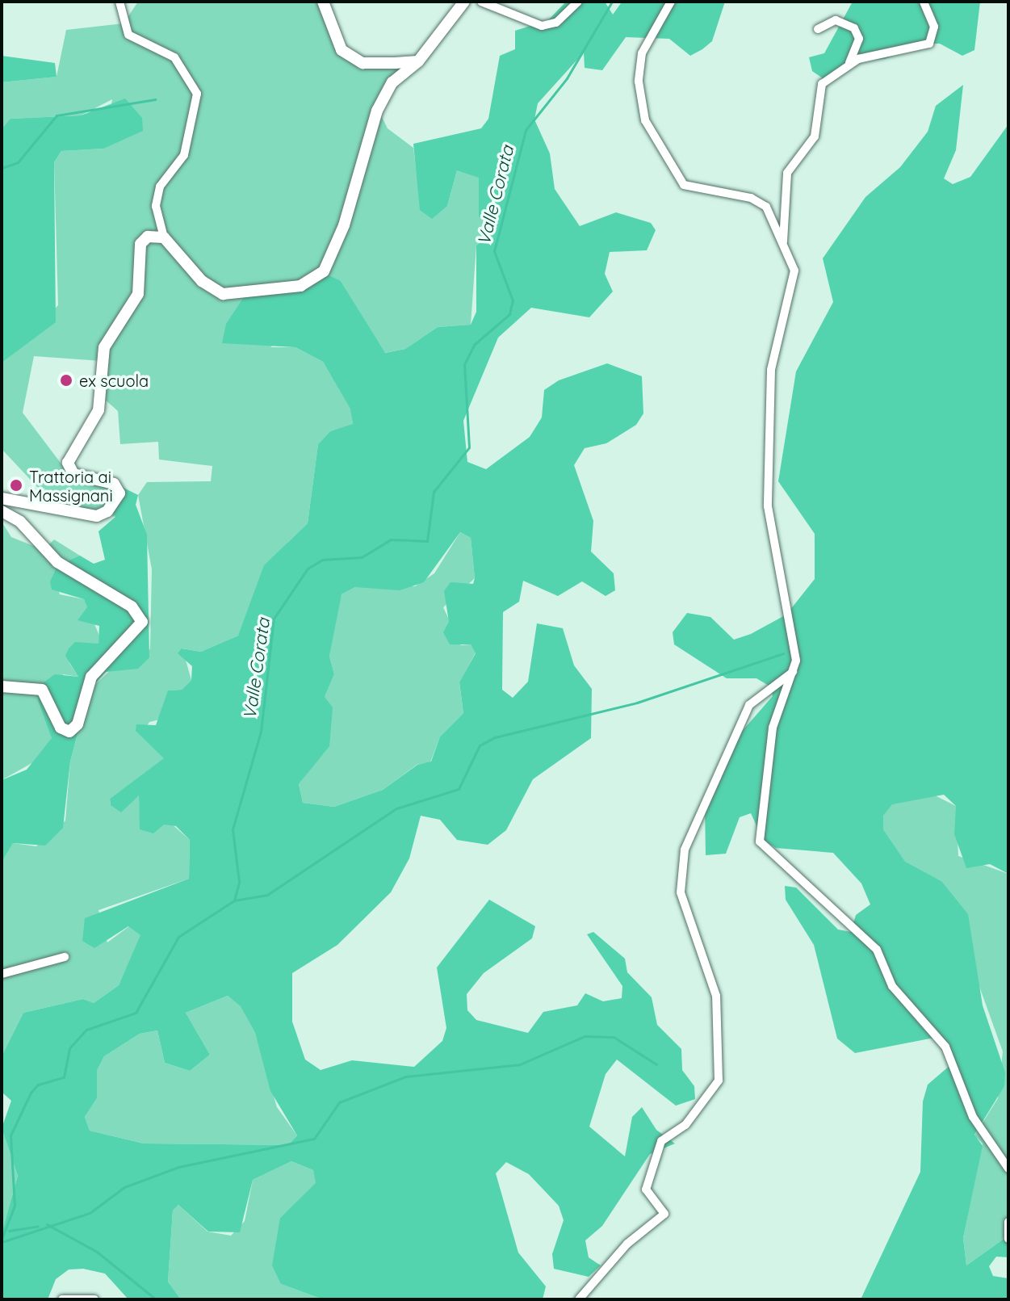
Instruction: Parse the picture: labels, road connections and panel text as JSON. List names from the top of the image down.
{
  "water": ["Valle Corata"],
  "places": ["ex scuola", "Trattoria ai Massignani"]
}
